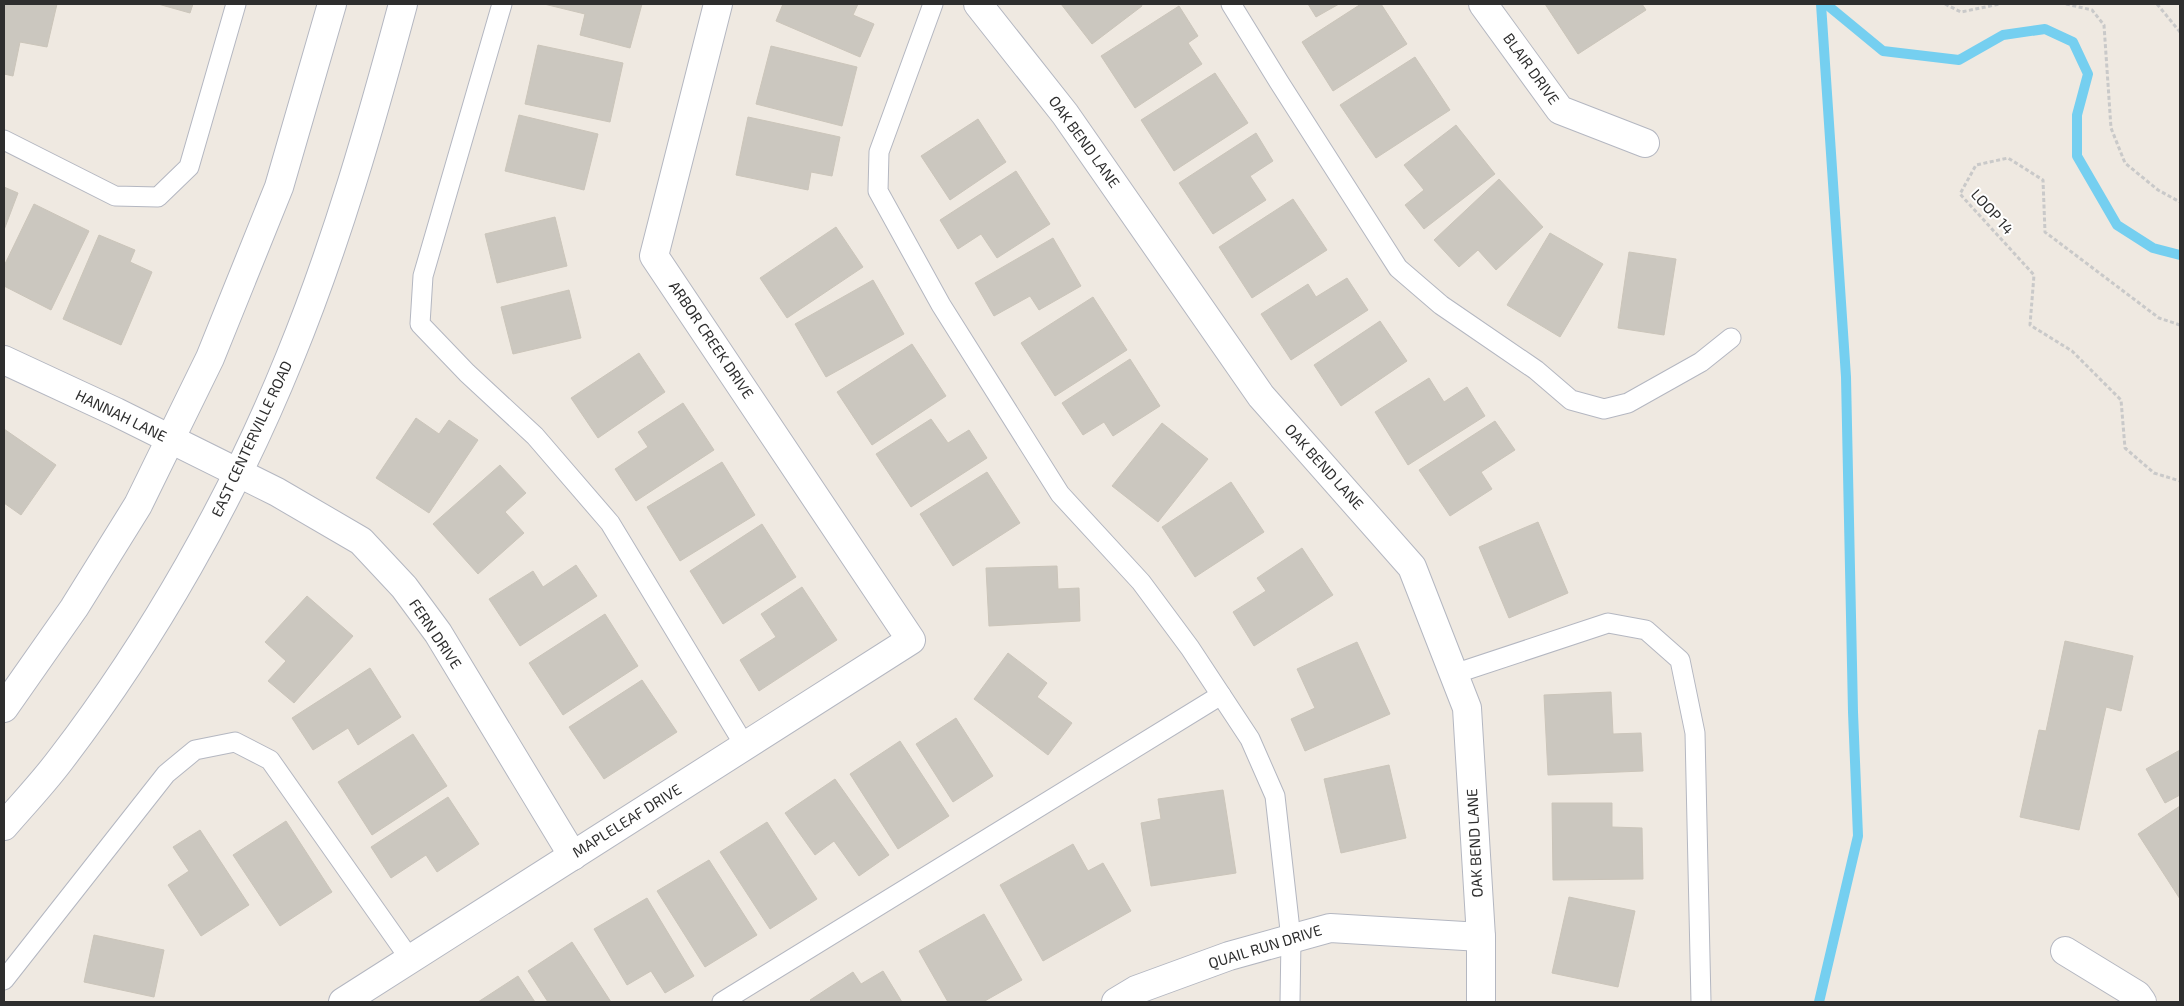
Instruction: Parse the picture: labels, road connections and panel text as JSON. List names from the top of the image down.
{
  "streets": {
    "street": [
      "BLAIR DRIVE",
      "OAK BEND LANE",
      "ARBOR CREEK DRIVE",
      "HANNAH LANE",
      "EAST CENTERVILLE ROAD",
      "FERN DRIVE",
      "MAPLELEAF DRIVE",
      "QUAIL RUN DRIVE"
    ],
    "path": ["LOOP 14"]
  },
  "crossings": [
    ["OAK BEND LANE", "QUAIL RUN DRIVE"],
    ["ARBOR CREEK DRIVE", "MAPLELEAF DRIVE"],
    ["HANNAH LANE", "EAST CENTERVILLE ROAD"],
    ["HANNAH LANE", "FERN DRIVE"],
    ["EAST CENTERVILLE ROAD", "FERN DRIVE"],
    ["FERN DRIVE", "MAPLELEAF DRIVE"]
  ]
}
